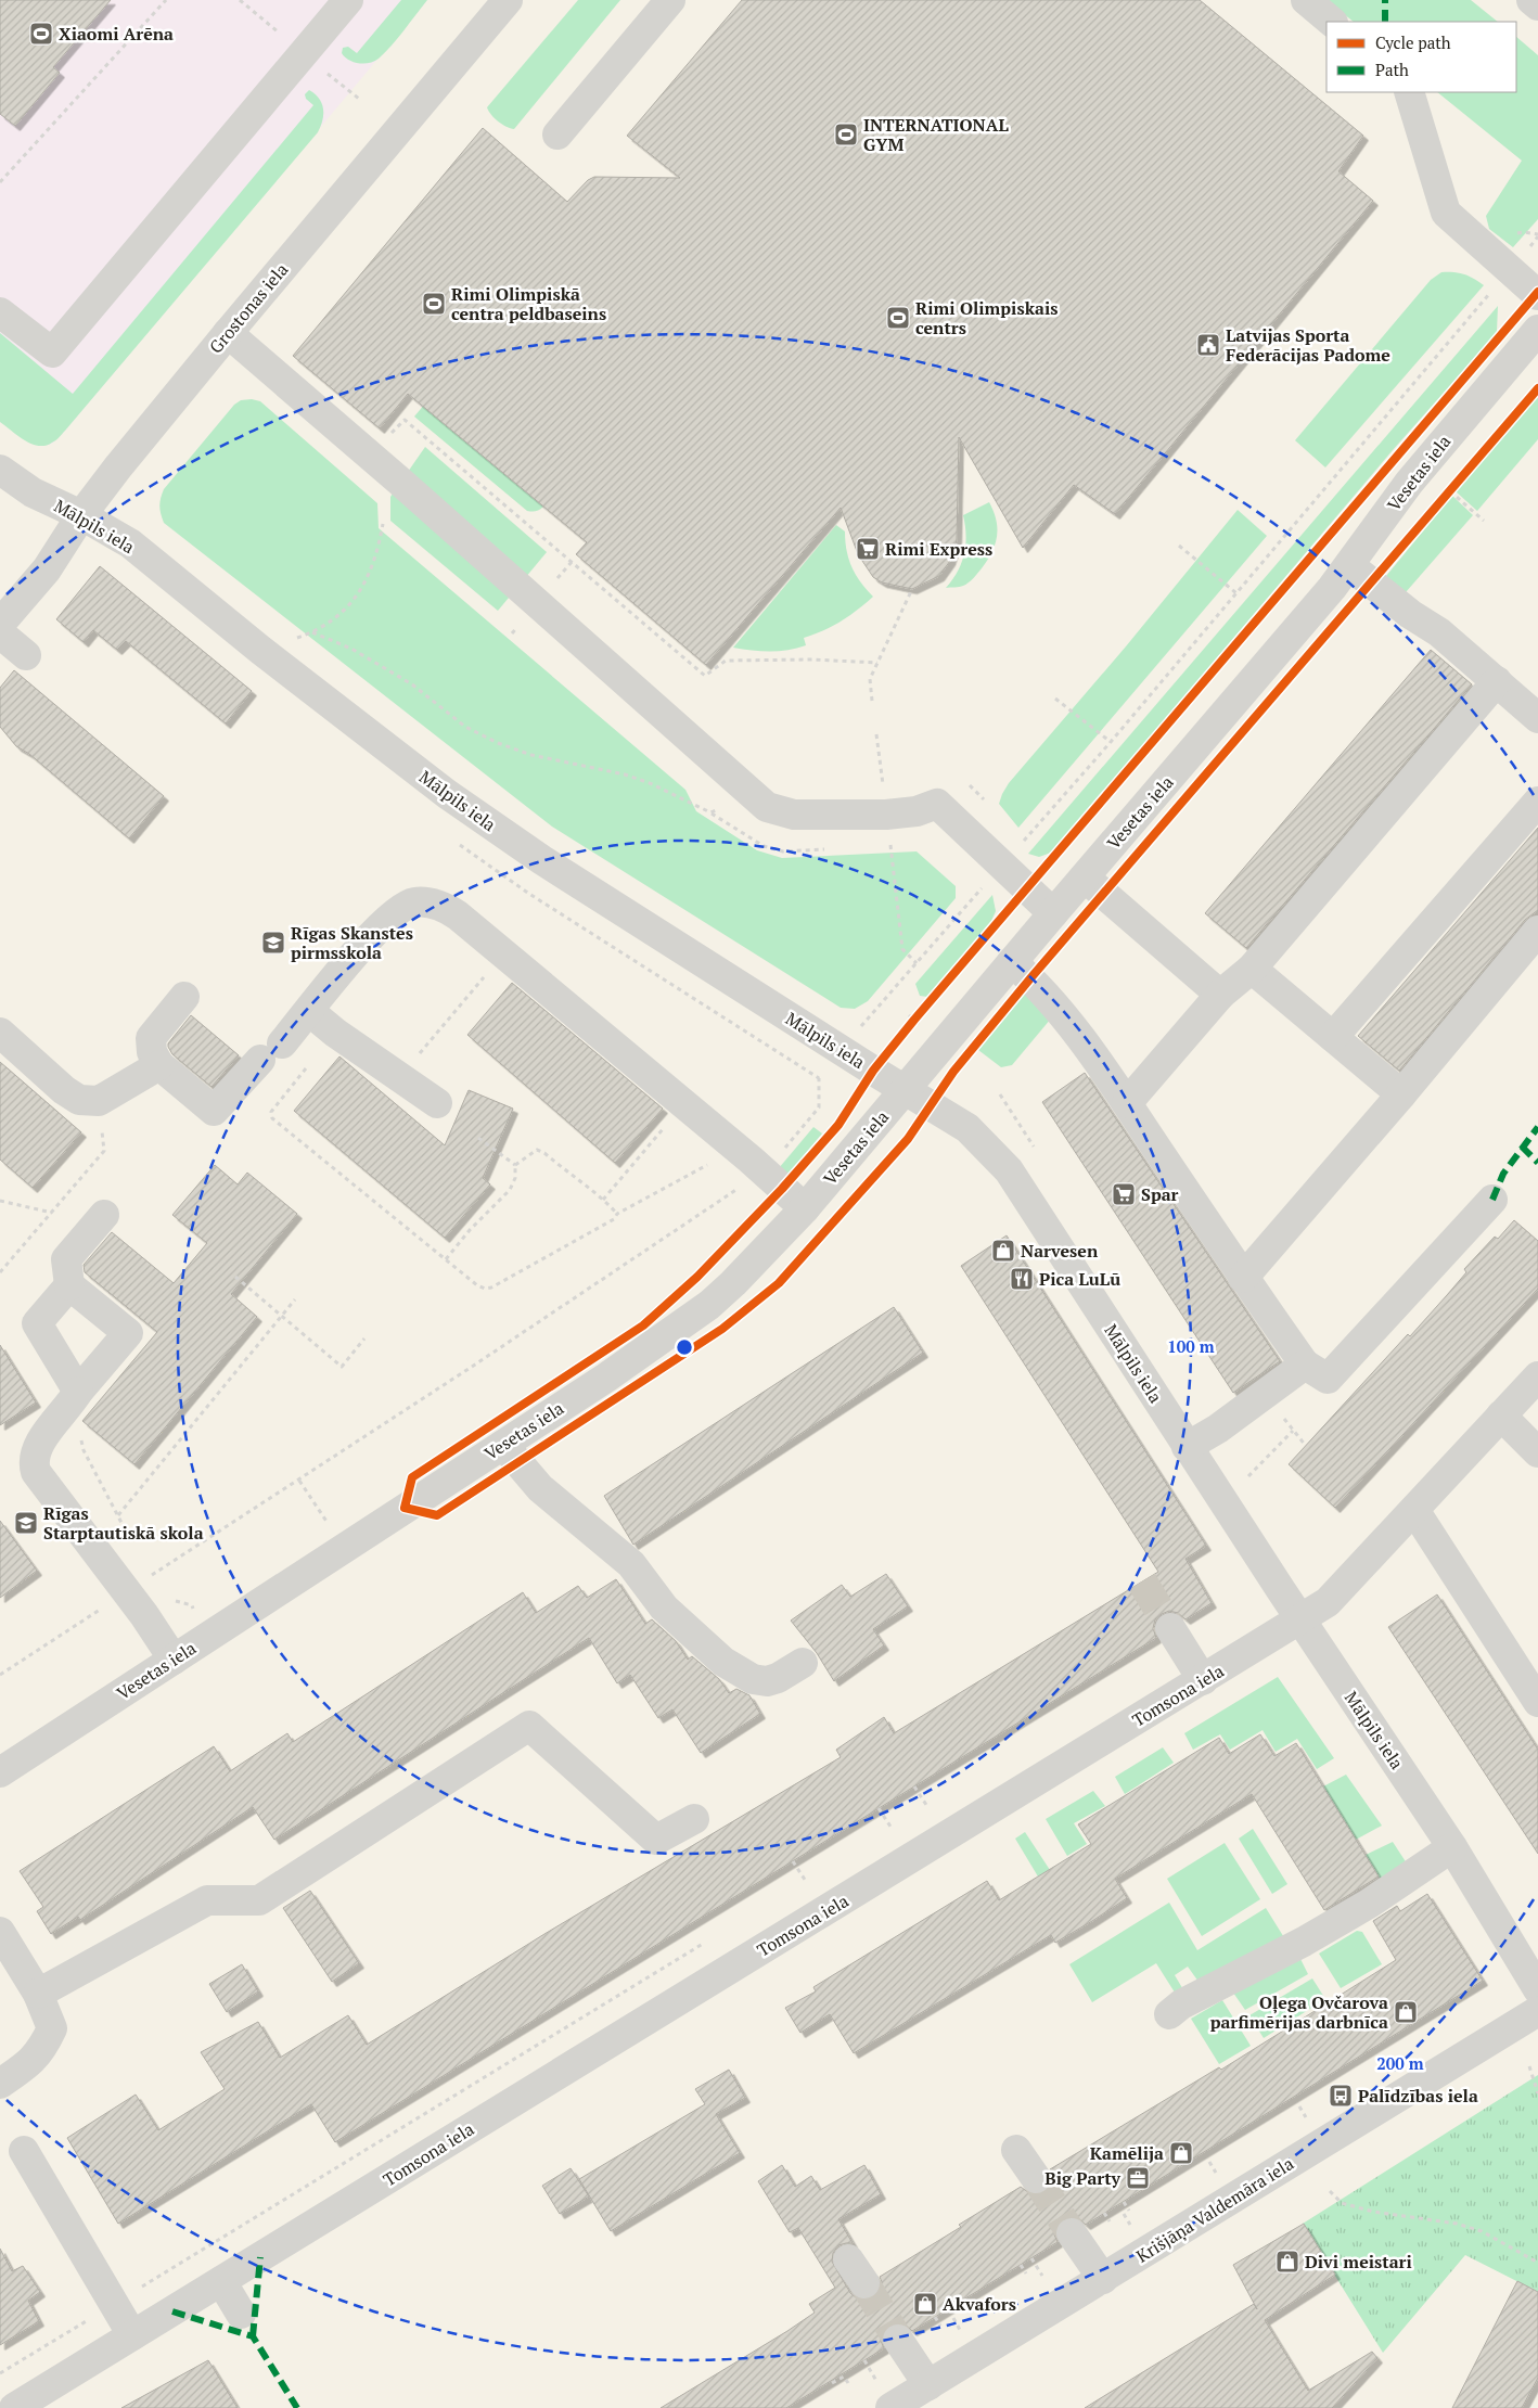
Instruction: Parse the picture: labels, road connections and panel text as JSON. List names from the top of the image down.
{
  "streets": {
    "street": [
      "Grostonas iela",
      "Vesetas iela",
      "Mālpils iela",
      "Tomsona iela",
      "Krišjāņa Valdemāra iela"
    ]
  },
  "crossings": [
    ["Grostonas iela", "Mālpils iela"],
    ["Vesetas iela", "Mālpils iela"],
    ["Mālpils iela", "Tomsona iela"]
  ],
  "places": {
    "sports": [
      "Xiaomi Arēna",
      "INTERNATIONAL GYM",
      "Rimi Olimpiskā centra peldbaseins",
      "Rimi Olimpiskais centrs"
    ],
    "public building": ["Latvijas Sporta Federācijas Padome"],
    "supermarket": ["Rimi Express", "Spar"],
    "school or university": ["Rīgas Skanstes pirmsskola", "Rīgas Starptautiskā skola"],
    "shop": [
      "Narvesen",
      "Oļega Ovčarova parfimērijas darbnīca",
      "Kamēlija",
      "Divi meistari",
      "Akvafors"
    ],
    "restaurant": ["Pica LuLū"],
    "bus stop": ["Palīdzības iela"],
    "office": ["Big Party"]
  },
  "legend": ["Cycle path", "Path"],
  "rings": ["100 m", "200 m"]
}
